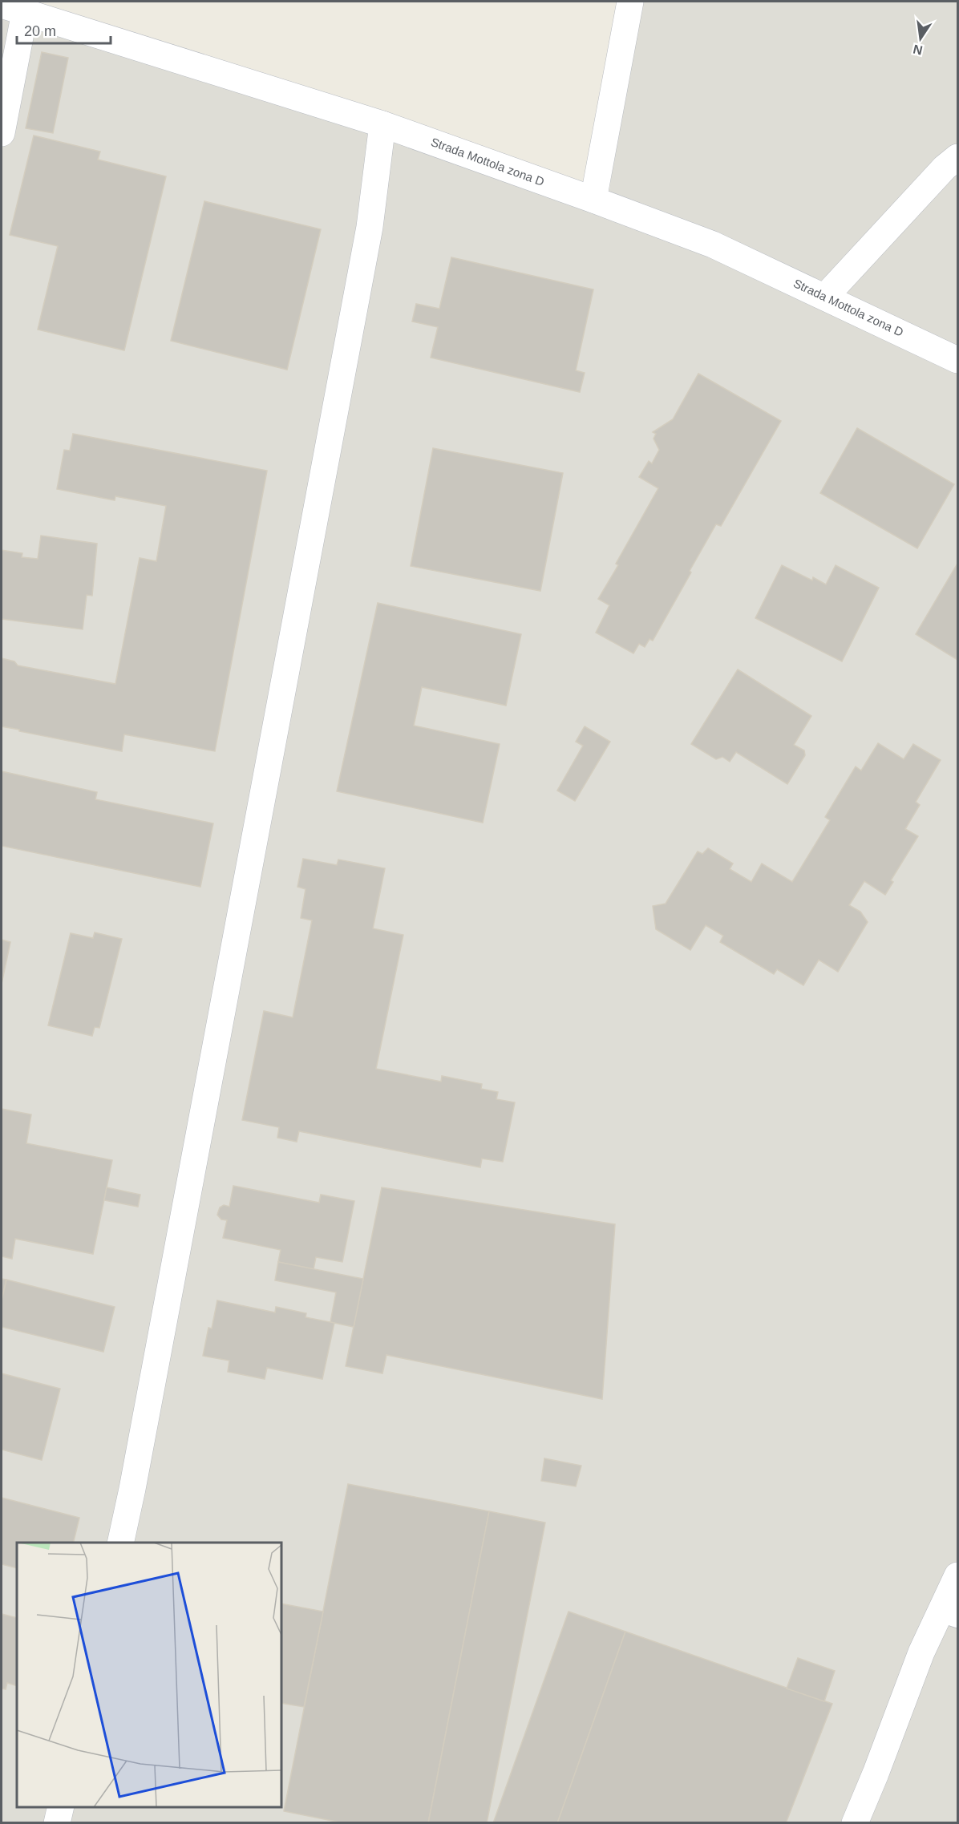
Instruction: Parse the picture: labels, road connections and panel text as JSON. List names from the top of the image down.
{
  "streets": {
    "street": ["Strada Mottola zona D"]
  },
  "scale_bar": "20 m",
  "north": "bottom"
}
